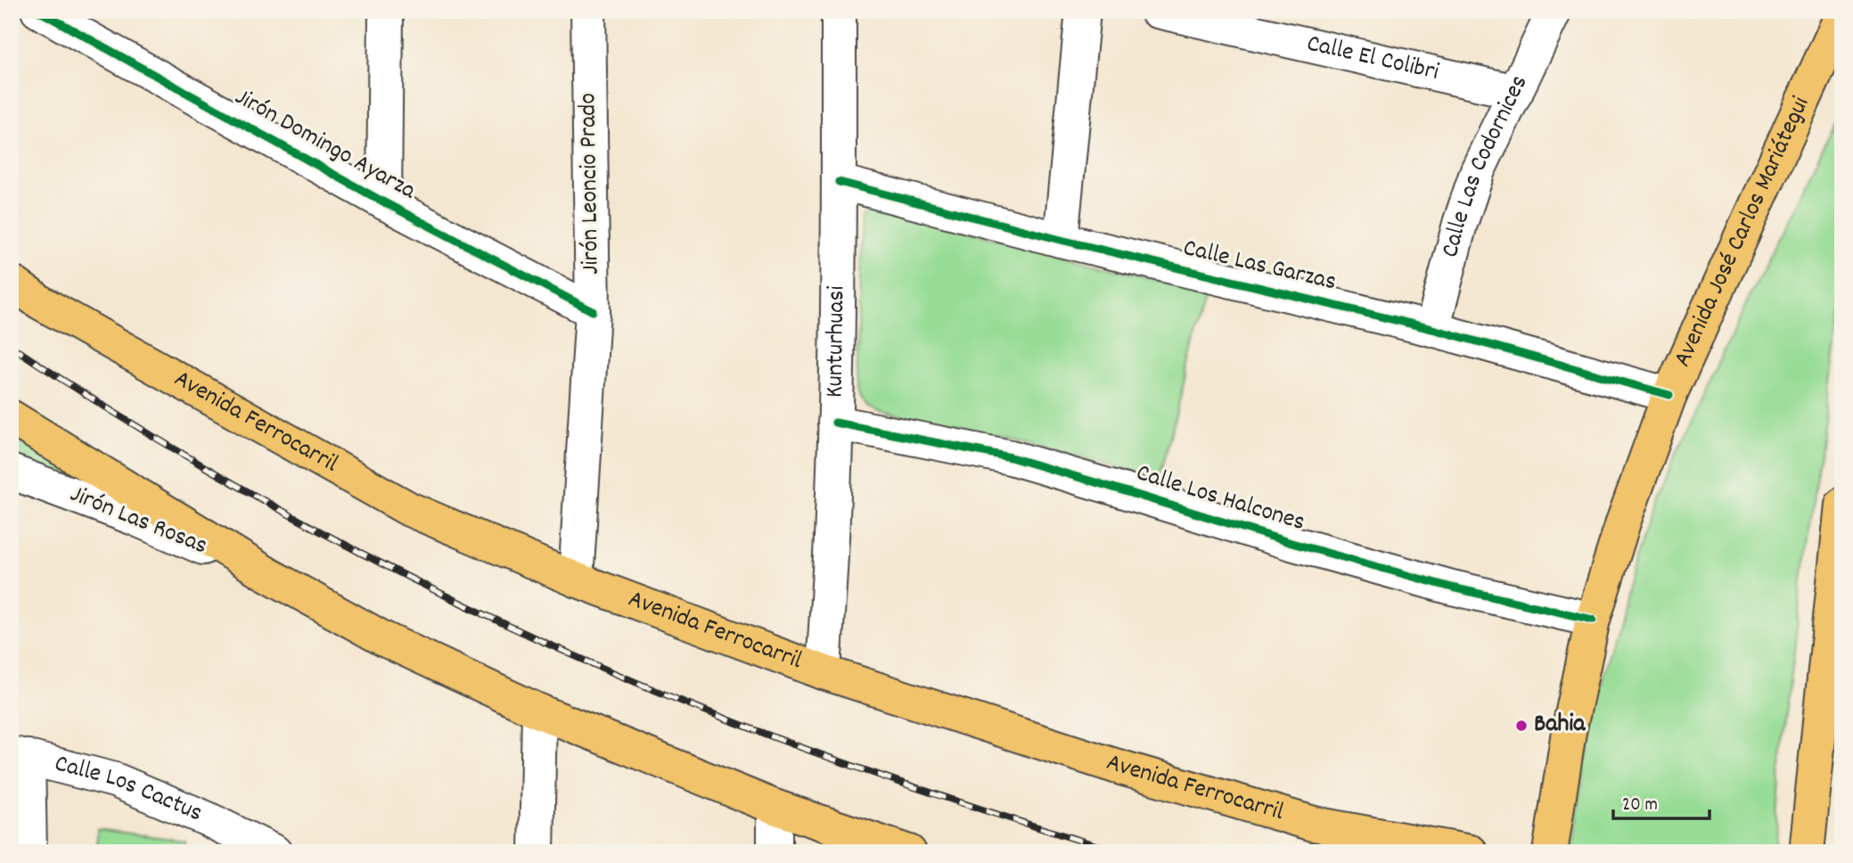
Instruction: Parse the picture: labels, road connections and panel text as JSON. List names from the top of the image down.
{
  "streets": {
    "main road": ["Avenida José Carlos Mariátegui", "Avenida Ferrocarril"],
    "street": [
      "Calle El Colibri",
      "Jirón Domingo Ayarza",
      "Calle Las Codornices",
      "Jirón Leoncio Prado",
      "Calle Las Garzas",
      "Kunturhuasi",
      "Calle Los Halcones",
      "Jirón Las Rosas",
      "Calle Los Cactus"
    ]
  },
  "crossings": [
    ["Calle El Colibri", "Calle Las Codornices"],
    ["Jirón Domingo Ayarza", "Jirón Leoncio Prado"],
    ["Calle Las Codornices", "Calle Las Garzas"],
    ["Jirón Leoncio Prado", "Avenida Ferrocarril"],
    ["Avenida José Carlos Mariátegui", "Calle Las Garzas"],
    ["Avenida José Carlos Mariátegui", "Calle Los Halcones"],
    ["Calle Las Garzas", "Kunturhuasi"],
    ["Kunturhuasi", "Avenida Ferrocarril"],
    ["Kunturhuasi", "Calle Los Halcones"]
  ],
  "places": ["Bahia"],
  "scale_bar": "20 m"
}
